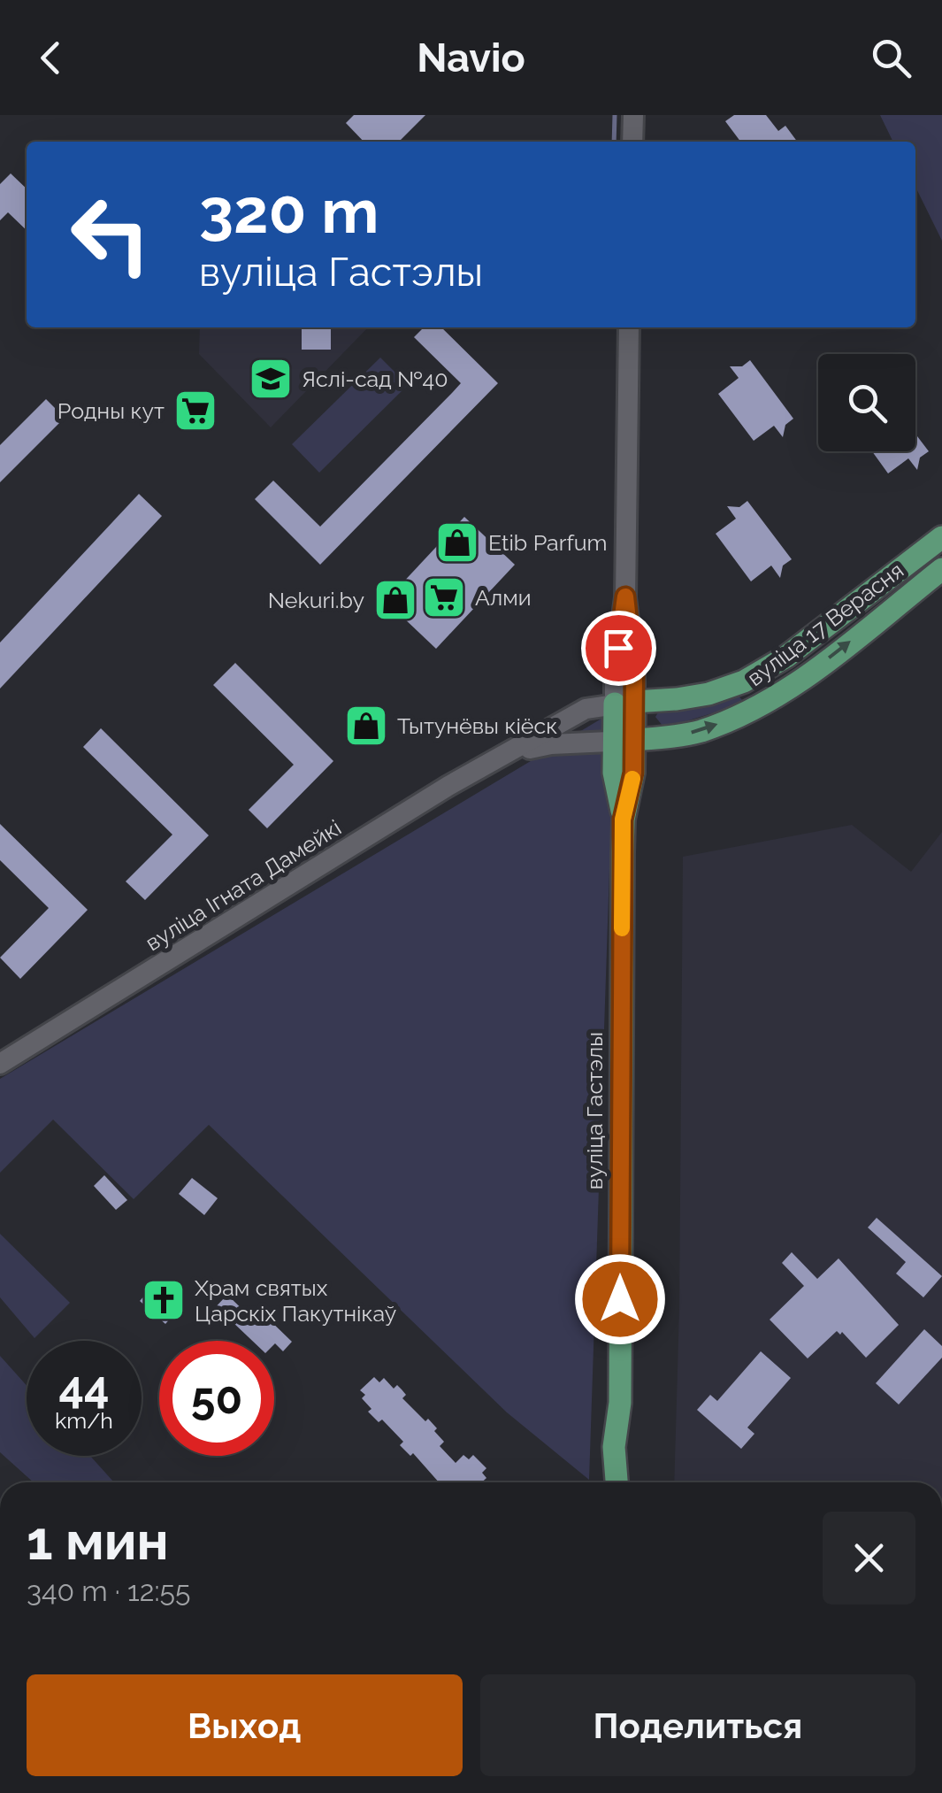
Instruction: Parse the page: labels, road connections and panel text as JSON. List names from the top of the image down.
{
  "streets": {
    "main road": ["вуліца 17 Верасня", "вуліца Гастэлы"],
    "street": ["вуліца Ігната Дамейкі"]
  },
  "crossings": [
    ["вуліца 17 Верасня", "вуліца Ігната Дамейкі"],
    ["вуліца 17 Верасня", "вуліца Гастэлы"],
    ["вуліца Ігната Дамейкі", "вуліца Гастэлы"]
  ],
  "places": {
    "school or university": ["Яслі-сад №40"],
    "supermarket": ["Родны кут", "Алми"],
    "shop": ["Etib Parfum", "Nekuri.by", "Тытунёвы кіёск"],
    "church": ["Храм святых Царскіх Пакутнікаў"]
  },
  "page": {
    "header": "Navio",
    "turn": ["320 m", "вуліца Гастэлы"],
    "speed": "44 km/h",
    "limit": "50",
    "heading": ["1 мин", "340 m · 12:55"],
    "buttons": ["Выход", "Поделиться"]
  }
}
